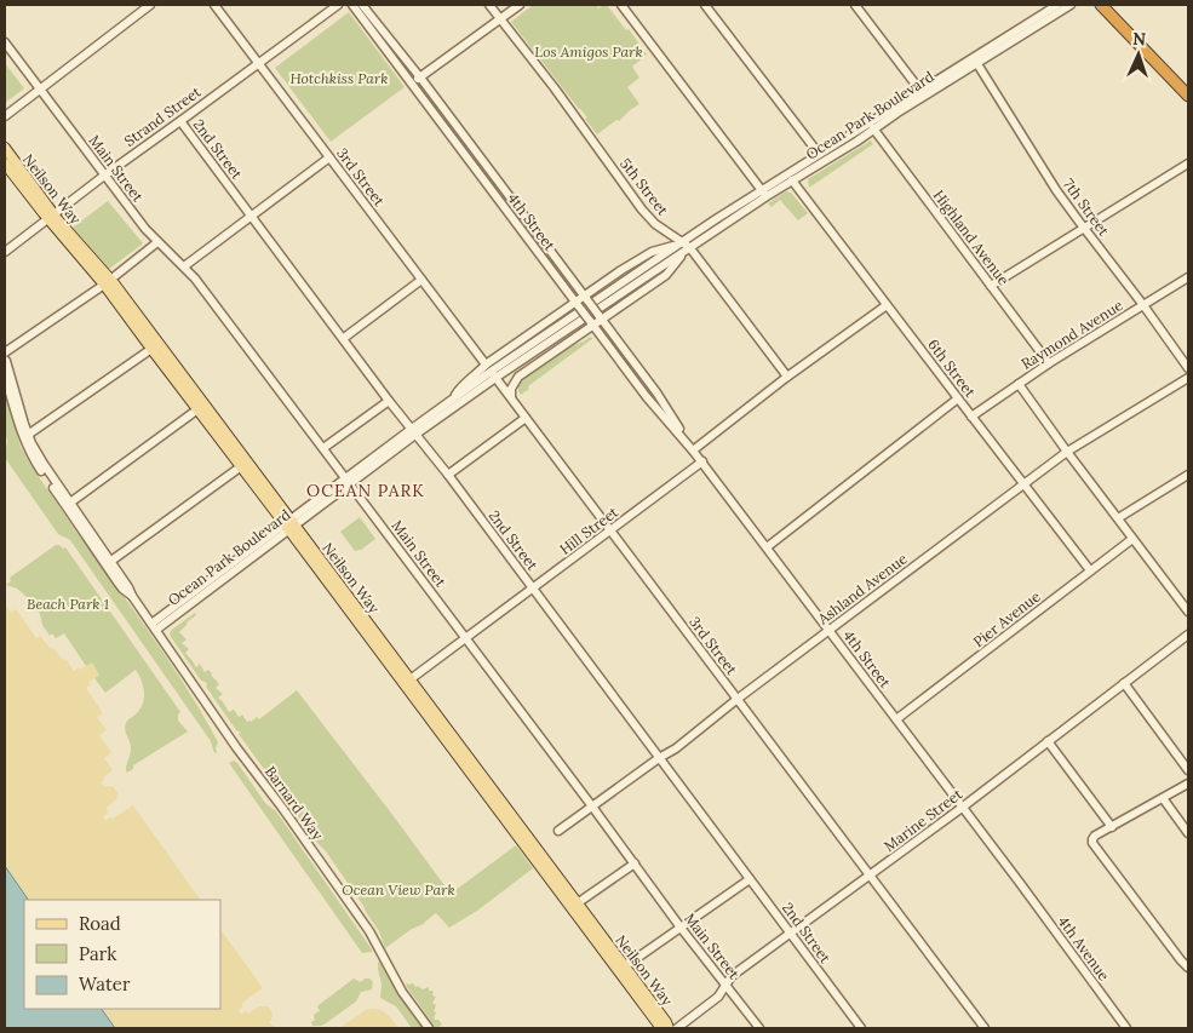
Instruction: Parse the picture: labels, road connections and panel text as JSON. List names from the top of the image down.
{
  "streets": {
    "main road": ["Neilson Way"],
    "street": [
      "Ocean Park Boulevard",
      "Strand Street",
      "2nd Street",
      "Main Street",
      "3rd Street",
      "5th Street",
      "7th Street",
      "4th Street",
      "Highland Avenue",
      "Raymond Avenue",
      "6th Street",
      "Hill Street",
      "Ashland Avenue",
      "Pier Avenue",
      "Barnard Way",
      "Marine Street",
      "4th Avenue"
    ]
  },
  "crossings": [
    ["Ocean Park Boulevard", "2nd Street"],
    ["Ocean Park Boulevard", "Main Street"],
    ["Ocean Park Boulevard", "3rd Street"],
    ["Ocean Park Boulevard", "5th Street"],
    ["Ocean Park Boulevard", "Neilson Way"],
    ["Ocean Park Boulevard", "7th Street"],
    ["Ocean Park Boulevard", "4th Street"],
    ["Ocean Park Boulevard", "Highland Avenue"],
    ["Ocean Park Boulevard", "6th Street"],
    ["Ocean Park Boulevard", "Barnard Way"],
    ["Strand Street", "2nd Street"],
    ["Strand Street", "Main Street"],
    ["Strand Street", "3rd Street"],
    ["Strand Street", "Neilson Way"],
    ["2nd Street", "Hill Street"],
    ["2nd Street", "Ashland Avenue"],
    ["2nd Street", "Marine Street"],
    ["Main Street", "Hill Street"],
    ["Main Street", "Ashland Avenue"],
    ["Main Street", "Marine Street"],
    ["3rd Street", "Hill Street"],
    ["3rd Street", "Ashland Avenue"],
    ["3rd Street", "Marine Street"],
    ["Neilson Way", "Hill Street"],
    ["7th Street", "Raymond Avenue"],
    ["4th Street", "Hill Street"],
    ["4th Street", "Ashland Avenue"],
    ["4th Street", "Pier Avenue"],
    ["4th Street", "Marine Street"],
    ["4th Street", "4th Avenue"],
    ["Highland Avenue", "Raymond Avenue"],
    ["Raymond Avenue", "6th Street"],
    ["6th Street", "Ashland Avenue"],
    ["6th Street", "Pier Avenue"]
  ],
  "districts": ["OCEAN PARK"],
  "parks": [
    "Los Amigos Park",
    "Hotchkiss Park",
    "Beach Park 1",
    "Ocean View Park"
  ],
  "legend": ["Road", "Park", "Water"],
  "north": "top"
}
